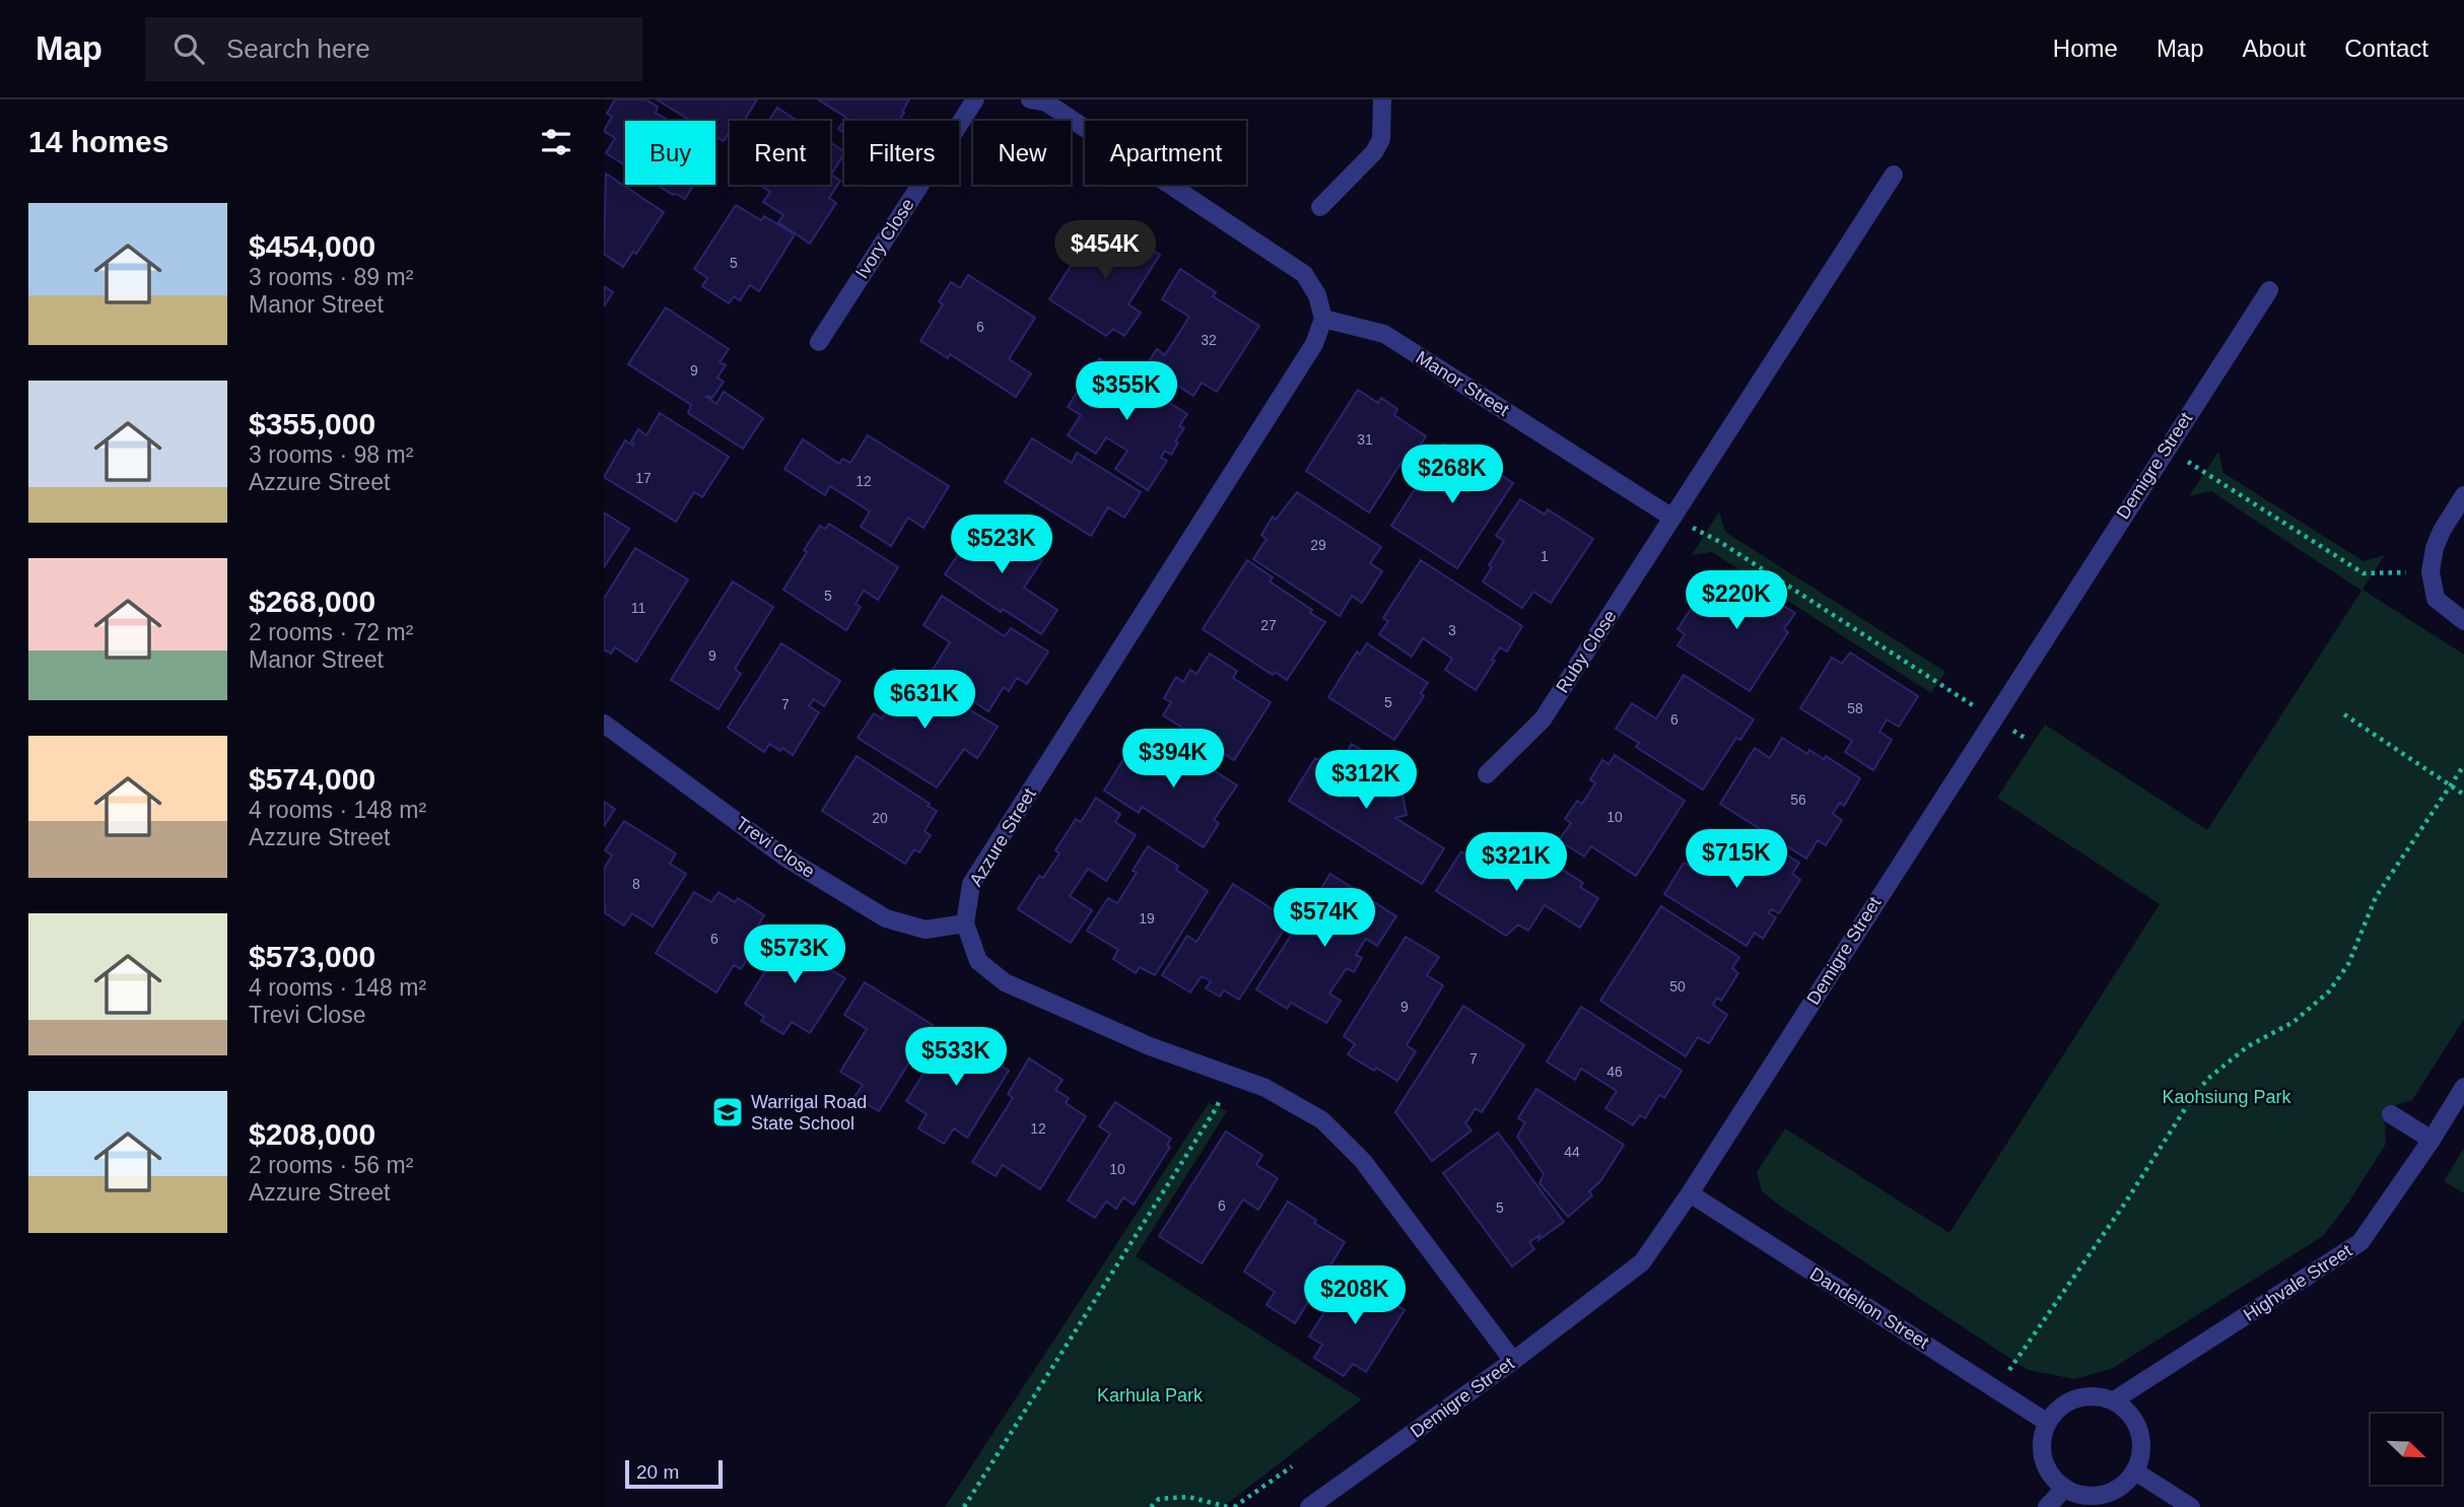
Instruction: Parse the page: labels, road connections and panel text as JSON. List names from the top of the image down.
{
  "streets": {
    "street": [
      "Ivory Close",
      "Manor Street",
      "Demigre Street",
      "Ruby Close",
      "Azzure Street",
      "Trevi Close",
      "Highvale Street",
      "Dandelion Street"
    ]
  },
  "crossings": [
    ["Manor Street", "Ruby Close"],
    ["Manor Street", "Azzure Street"],
    ["Demigre Street", "Azzure Street"],
    ["Demigre Street", "Dandelion Street"],
    ["Azzure Street", "Trevi Close"],
    ["Highvale Street", "Dandelion Street"]
  ],
  "parks": ["Kaohsiung Park", "Karhula Park"],
  "places": {
    "school or university": ["Warrigal Road State School"]
  },
  "house_numbers": [
    "5",
    "6",
    "32",
    "9",
    "31",
    "17",
    "12",
    "29",
    "1",
    "5",
    "11",
    "27",
    "3",
    "9",
    "5",
    "7",
    "58",
    "6",
    "56",
    "10",
    "20",
    "8",
    "19",
    "6",
    "50",
    "9",
    "7",
    "46",
    "12",
    "44",
    "10",
    "6",
    "5"
  ],
  "scale_bar": "20 m",
  "north": "bottom right",
  "page": {
    "header": "Map",
    "search": "Search here",
    "nav": [
      "Home",
      "Map",
      "About",
      "Contact"
    ],
    "heading": "14 homes",
    "chip": [
      "Buy",
      "Rent",
      "Filters",
      "New",
      "Apartment"
    ],
    "list": [
      {
        "name": "$454,000",
        "note": "3 rooms · 89 m² · Manor Street"
      },
      {
        "name": "$355,000",
        "note": "3 rooms · 98 m² · Azzure Street"
      },
      {
        "name": "$268,000",
        "note": "2 rooms · 72 m² · Manor Street"
      },
      {
        "name": "$574,000",
        "note": "4 rooms · 148 m² · Azzure Street"
      },
      {
        "name": "$573,000",
        "note": "4 rooms · 148 m² · Trevi Close"
      },
      {
        "name": "$208,000",
        "note": "2 rooms · 56 m² · Azzure Street"
      }
    ],
    "price": [
      "$454K",
      "$355K",
      "$268K",
      "$523K",
      "$220K",
      "$631K",
      "$394K",
      "$312K",
      "$715K",
      "$321K",
      "$574K",
      "$573K",
      "$533K",
      "$208K"
    ],
    "scale": "20 m"
  }
}
